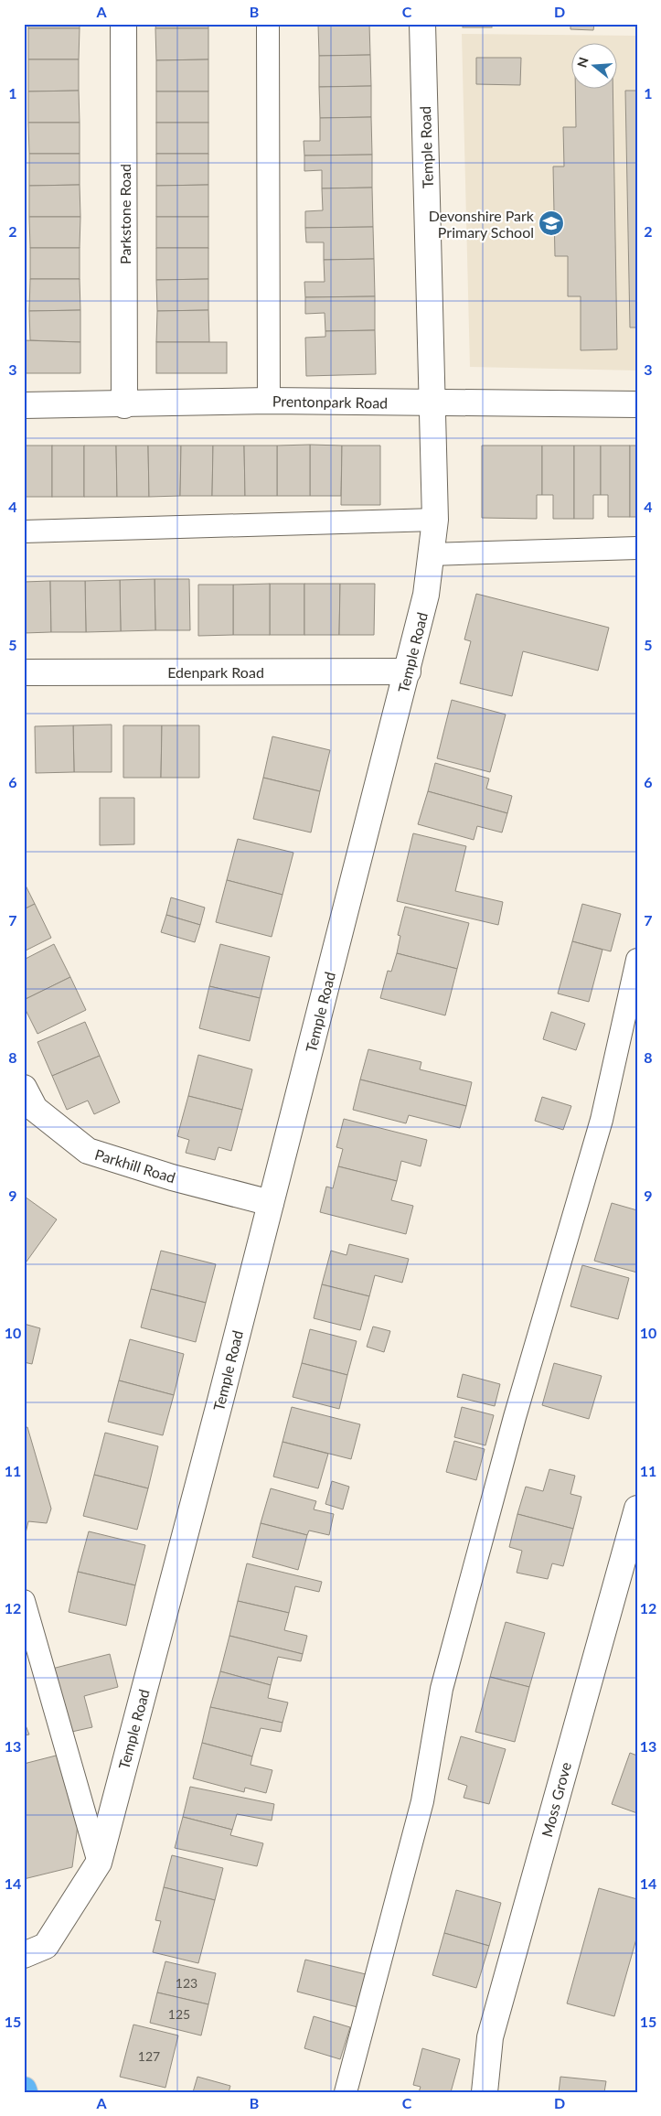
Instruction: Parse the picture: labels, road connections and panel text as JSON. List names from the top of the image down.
{
  "streets": {
    "street": [
      "Temple Road",
      "Parkstone Road",
      "Prentonpark Road",
      "Edenpark Road",
      "Parkhill Road",
      "Moss Grove"
    ]
  },
  "crossings": [
    ["Temple Road", "Prentonpark Road"],
    ["Temple Road", "Edenpark Road"],
    ["Temple Road", "Parkhill Road"],
    ["Parkstone Road", "Prentonpark Road"]
  ],
  "places": {
    "school or university": ["Devonshire Park Primary School"]
  },
  "house_numbers": ["123", "125", "127"],
  "north": "left",
  "grid": {
    "columns": [
      "A",
      "B",
      "C",
      "D"
    ],
    "rows": [
      "1",
      "2",
      "3",
      "4",
      "5",
      "6",
      "7",
      "8",
      "9",
      "10",
      "11",
      "12",
      "13",
      "14",
      "15"
    ]
  }
}
